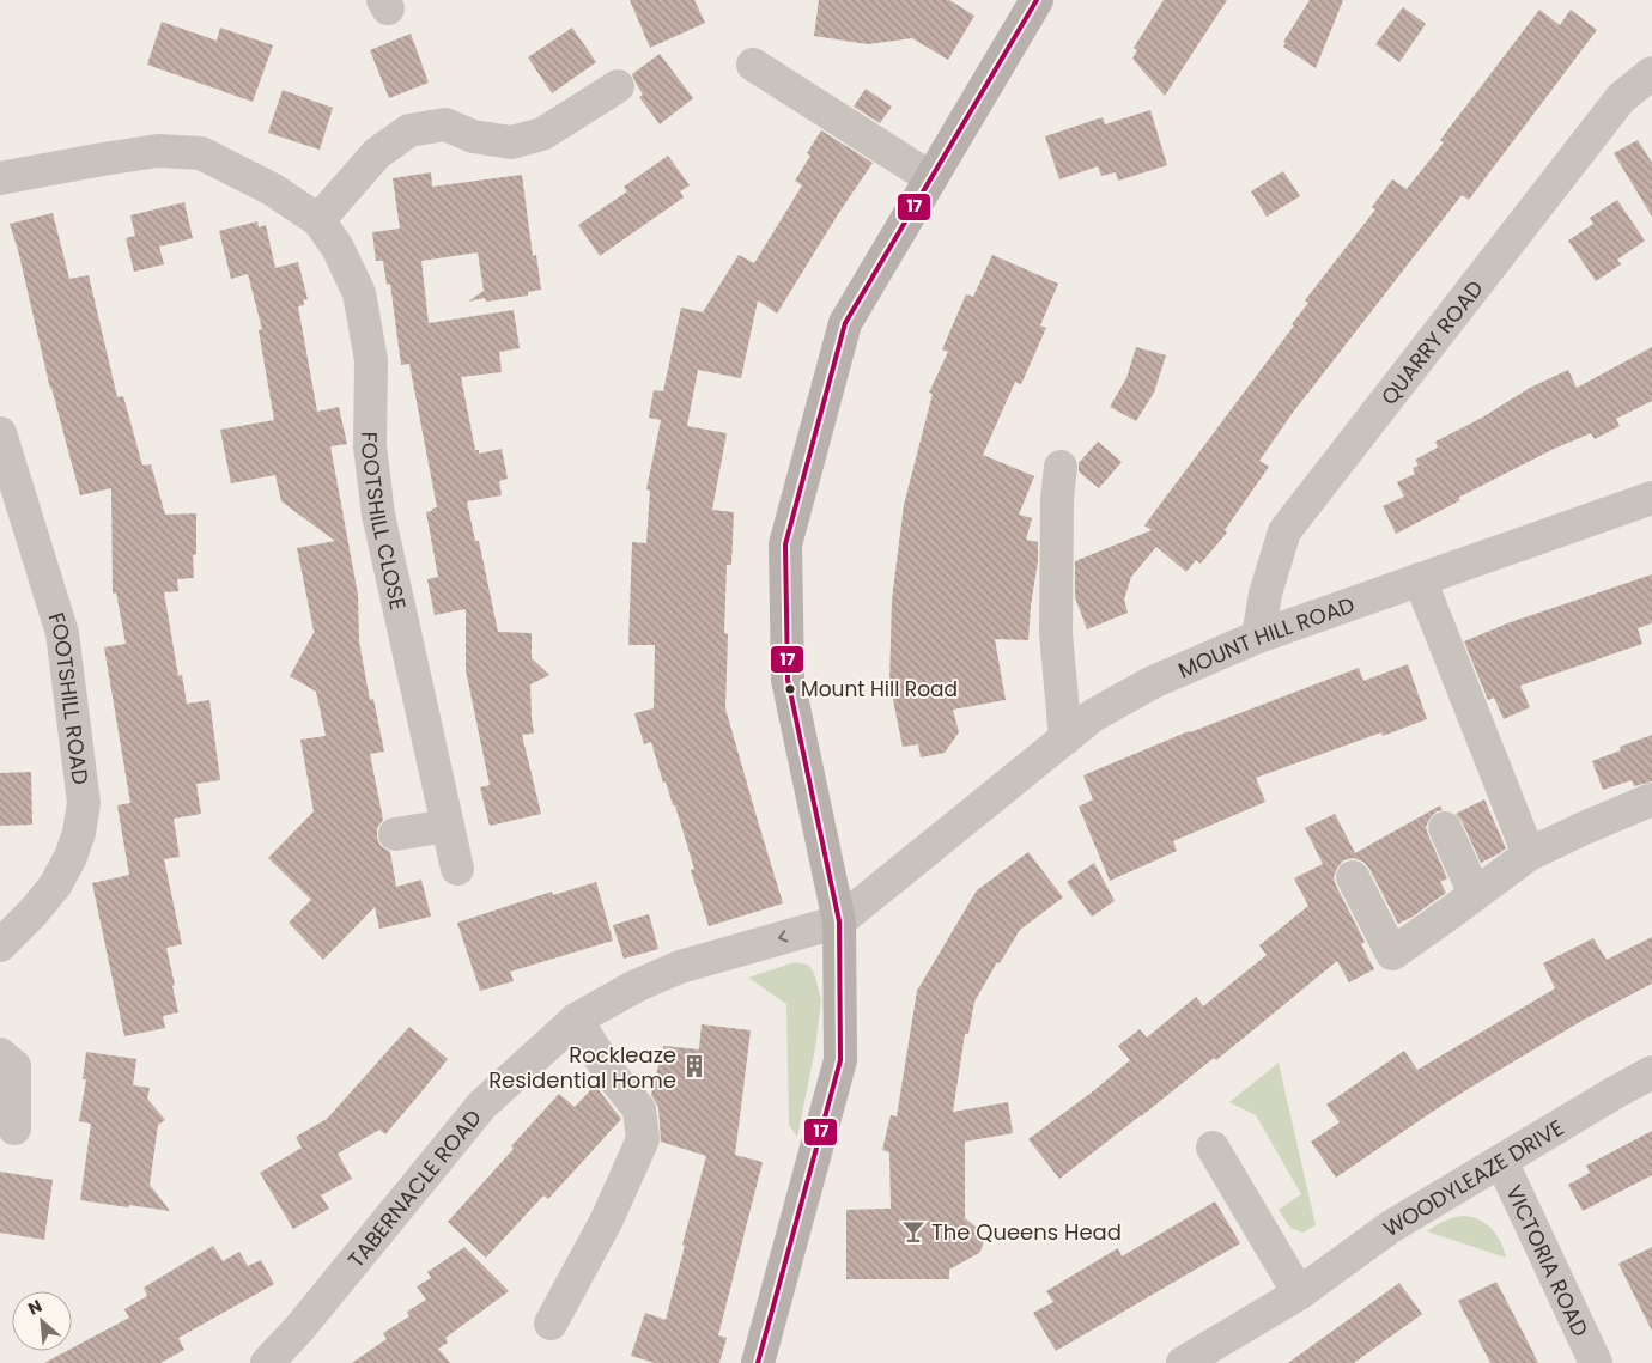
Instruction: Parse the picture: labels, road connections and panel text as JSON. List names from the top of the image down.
{
  "streets": {
    "street": [
      "QUARRY ROAD",
      "FOOTSHILL CLOSE",
      "MOUNT HILL ROAD",
      "FOOTSHILL ROAD",
      "WOODYLEAZE DRIVE",
      "TABERNACLE ROAD",
      "VICTORIA ROAD"
    ]
  },
  "crossings": [
    ["QUARRY ROAD", "MOUNT HILL ROAD"],
    ["MOUNT HILL ROAD", "TABERNACLE ROAD"],
    ["WOODYLEAZE DRIVE", "VICTORIA ROAD"]
  ],
  "one_way": ["TABERNACLE ROAD"],
  "places": {
    "other": ["Mount Hill Road"],
    "building": ["Rockleaze Residential Home"],
    "bar": ["The Queens Head"]
  },
  "lines": ["transit line 17"],
  "north": "top left"
}
